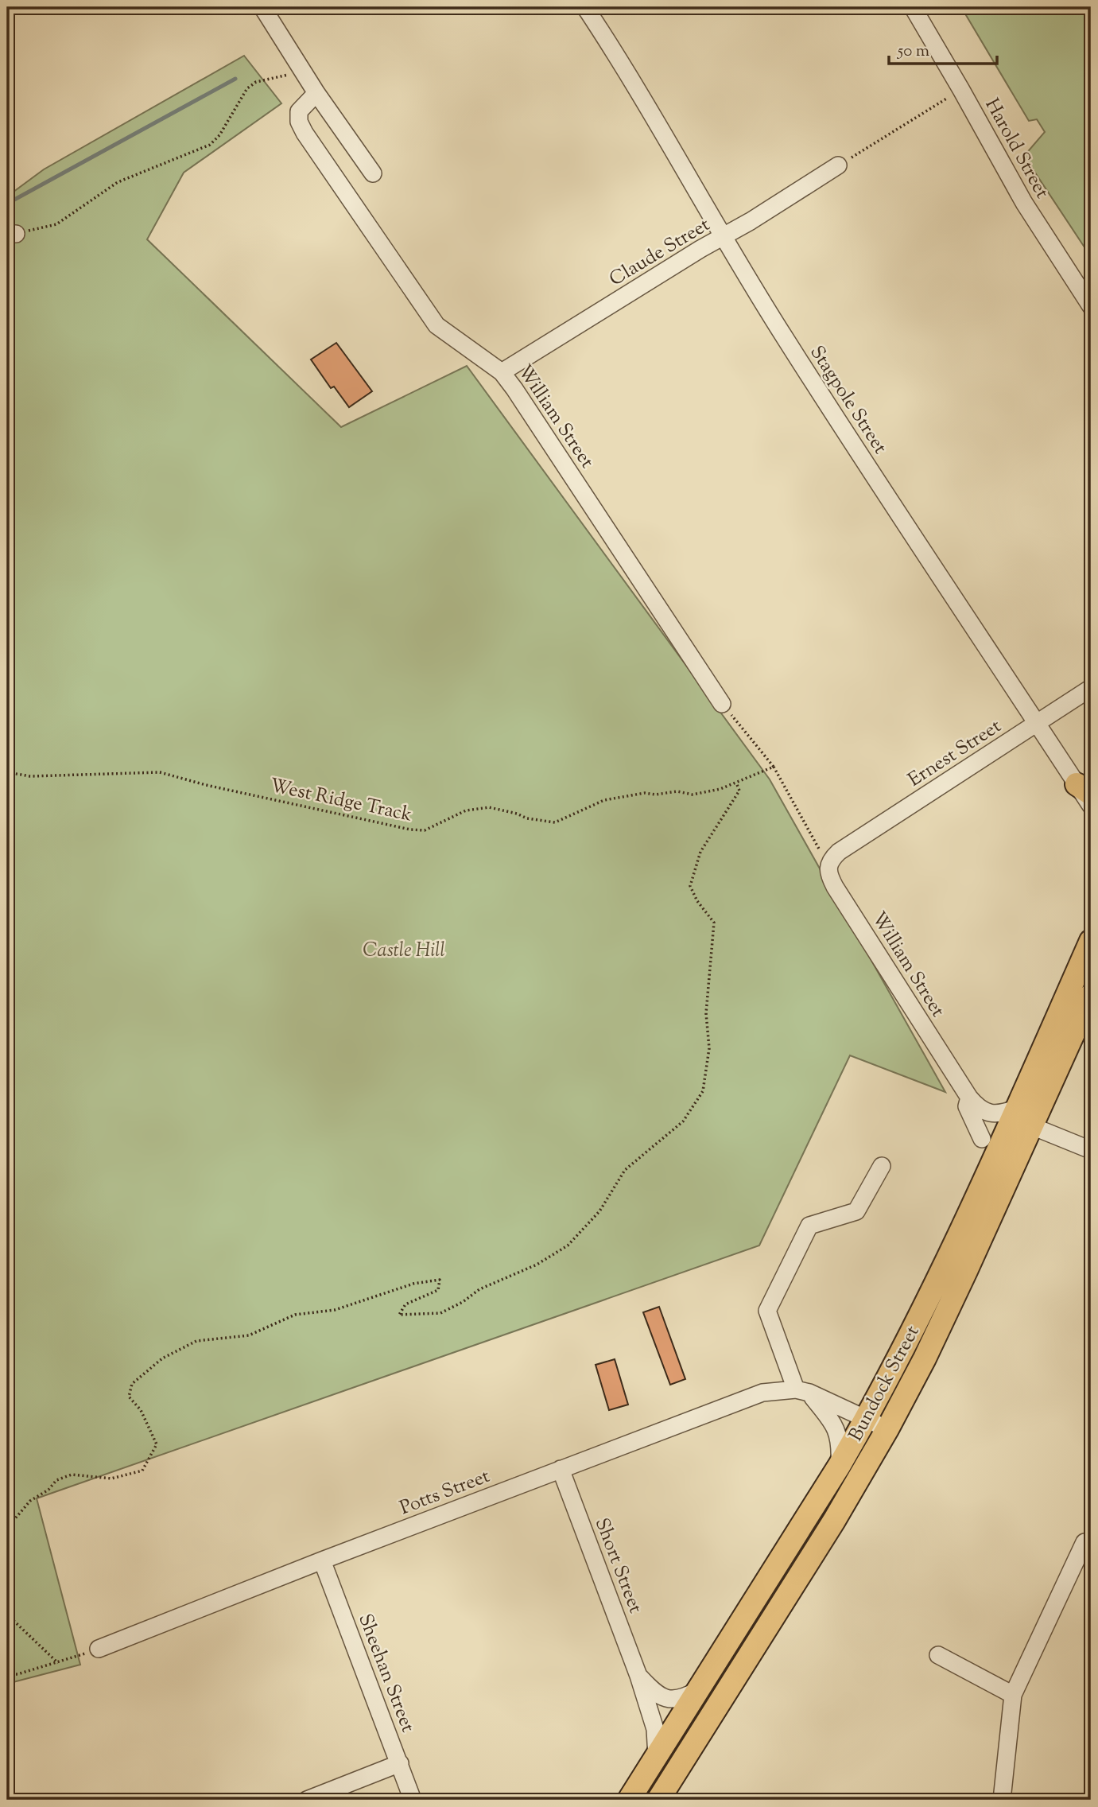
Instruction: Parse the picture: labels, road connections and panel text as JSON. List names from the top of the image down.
{
  "streets": {
    "main road": ["Bundock Street"],
    "street": [
      "Harold Street",
      "Claude Street",
      "Stagpole Street",
      "William Street",
      "Ernest Street",
      "Potts Street",
      "Short Street",
      "Sheehan Street"
    ],
    "path": ["West Ridge Track"]
  },
  "crossings": [
    ["Claude Street", "Stagpole Street"],
    ["Claude Street", "William Street"],
    ["Stagpole Street", "Ernest Street"],
    ["William Street", "Ernest Street"],
    ["William Street", "Bundock Street"],
    ["Bundock Street", "Short Street"],
    ["Potts Street", "Short Street"],
    ["Potts Street", "Sheehan Street"]
  ],
  "parks": ["Castle Hill"],
  "scale_bar": "50 m"
}
